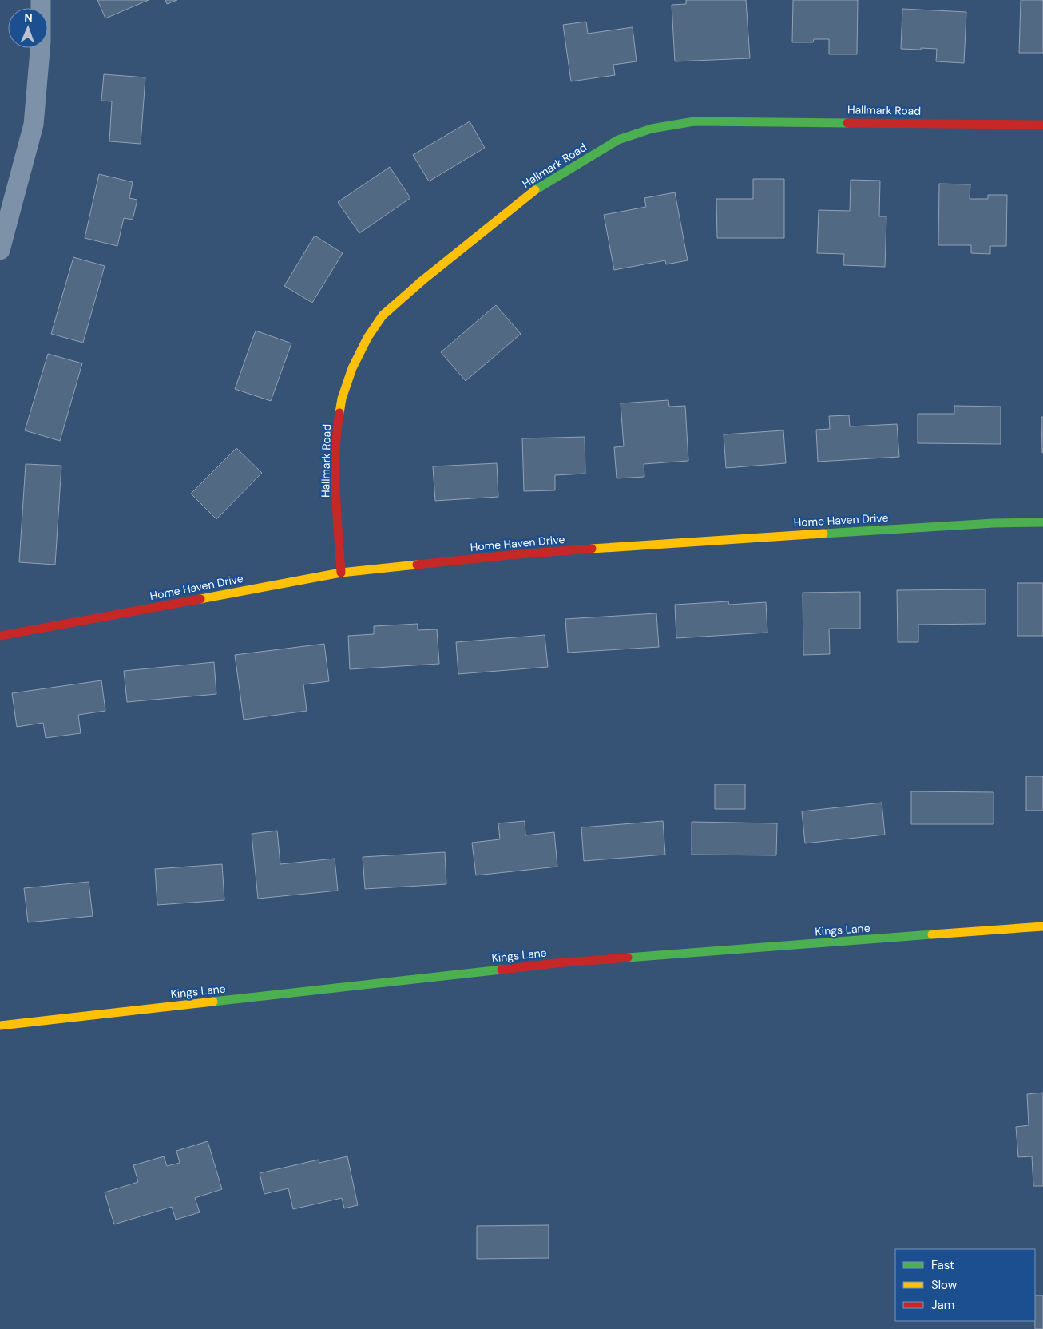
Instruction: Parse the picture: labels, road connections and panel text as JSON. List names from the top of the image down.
{
  "streets": {
    "street": ["Hallmark Road", "Home Haven Drive", "Kings Lane"]
  },
  "crossings": [
    ["Hallmark Road", "Home Haven Drive"]
  ],
  "legend": ["Fast", "Slow", "Jam"],
  "north": "top"
}
